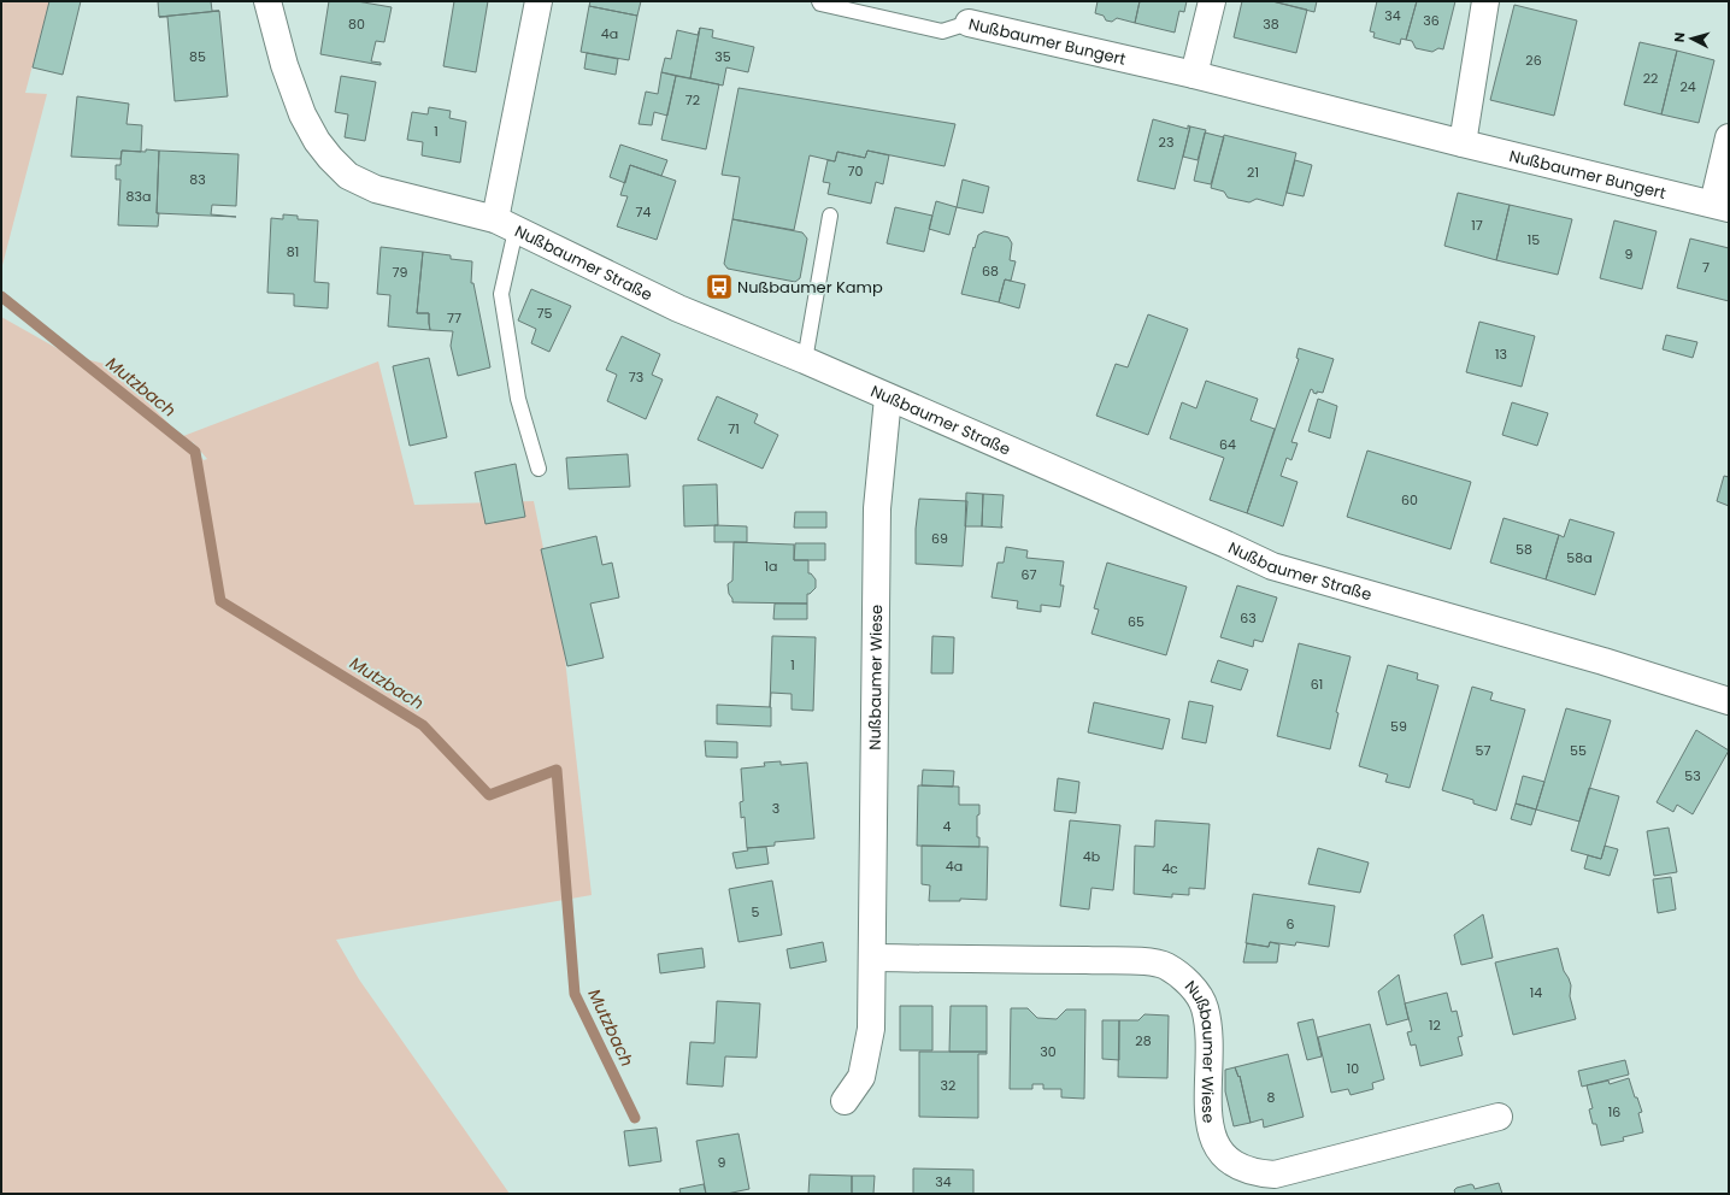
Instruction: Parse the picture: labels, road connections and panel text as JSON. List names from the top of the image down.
{
  "streets": {
    "street": ["Nußbaumer Bungert", "Nußbaumer Straße", "Nußbaumer Wiese"]
  },
  "crossings": [
    ["Nußbaumer Straße", "Nußbaumer Wiese"]
  ],
  "water": ["Mutzbach"],
  "places": {
    "bus stop": ["Nußbaumer Kamp"]
  },
  "house_numbers": [
    "34",
    "36",
    "80",
    "38",
    "4a",
    "85",
    "35",
    "26",
    "22",
    "24",
    "72",
    "1",
    "23",
    "70",
    "21",
    "83",
    "83a",
    "74",
    "17",
    "15",
    "81",
    "9",
    "7",
    "68",
    "79",
    "75",
    "77",
    "13",
    "73",
    "71",
    "64",
    "60",
    "69",
    "58",
    "58a",
    "1a",
    "67",
    "63",
    "65",
    "1",
    "61",
    "59",
    "57",
    "55",
    "53",
    "3",
    "4",
    "4b",
    "4a",
    "4c",
    "5",
    "6",
    "14",
    "12",
    "28",
    "30",
    "10",
    "32",
    "8",
    "16",
    "9",
    "34"
  ],
  "north": "left"
}
